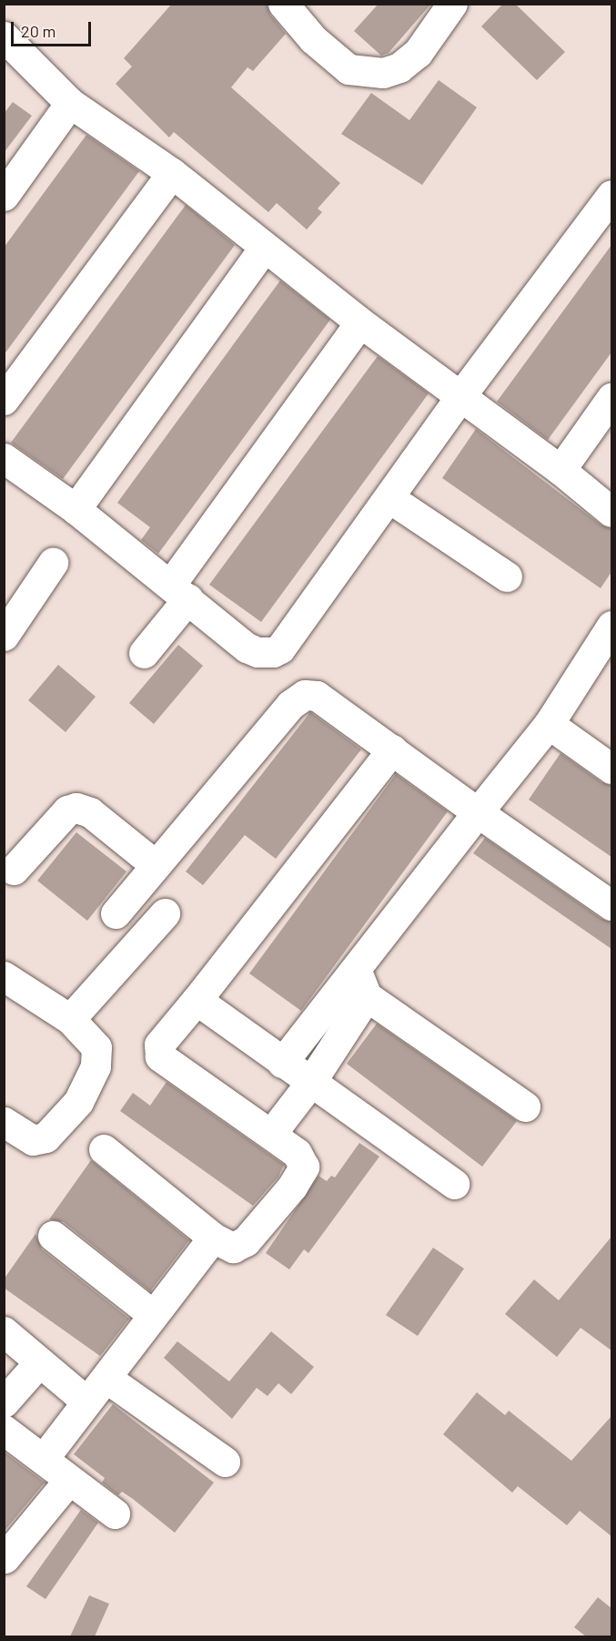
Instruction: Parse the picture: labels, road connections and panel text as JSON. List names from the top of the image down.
{
  "scale_bar": "20 m"
}
